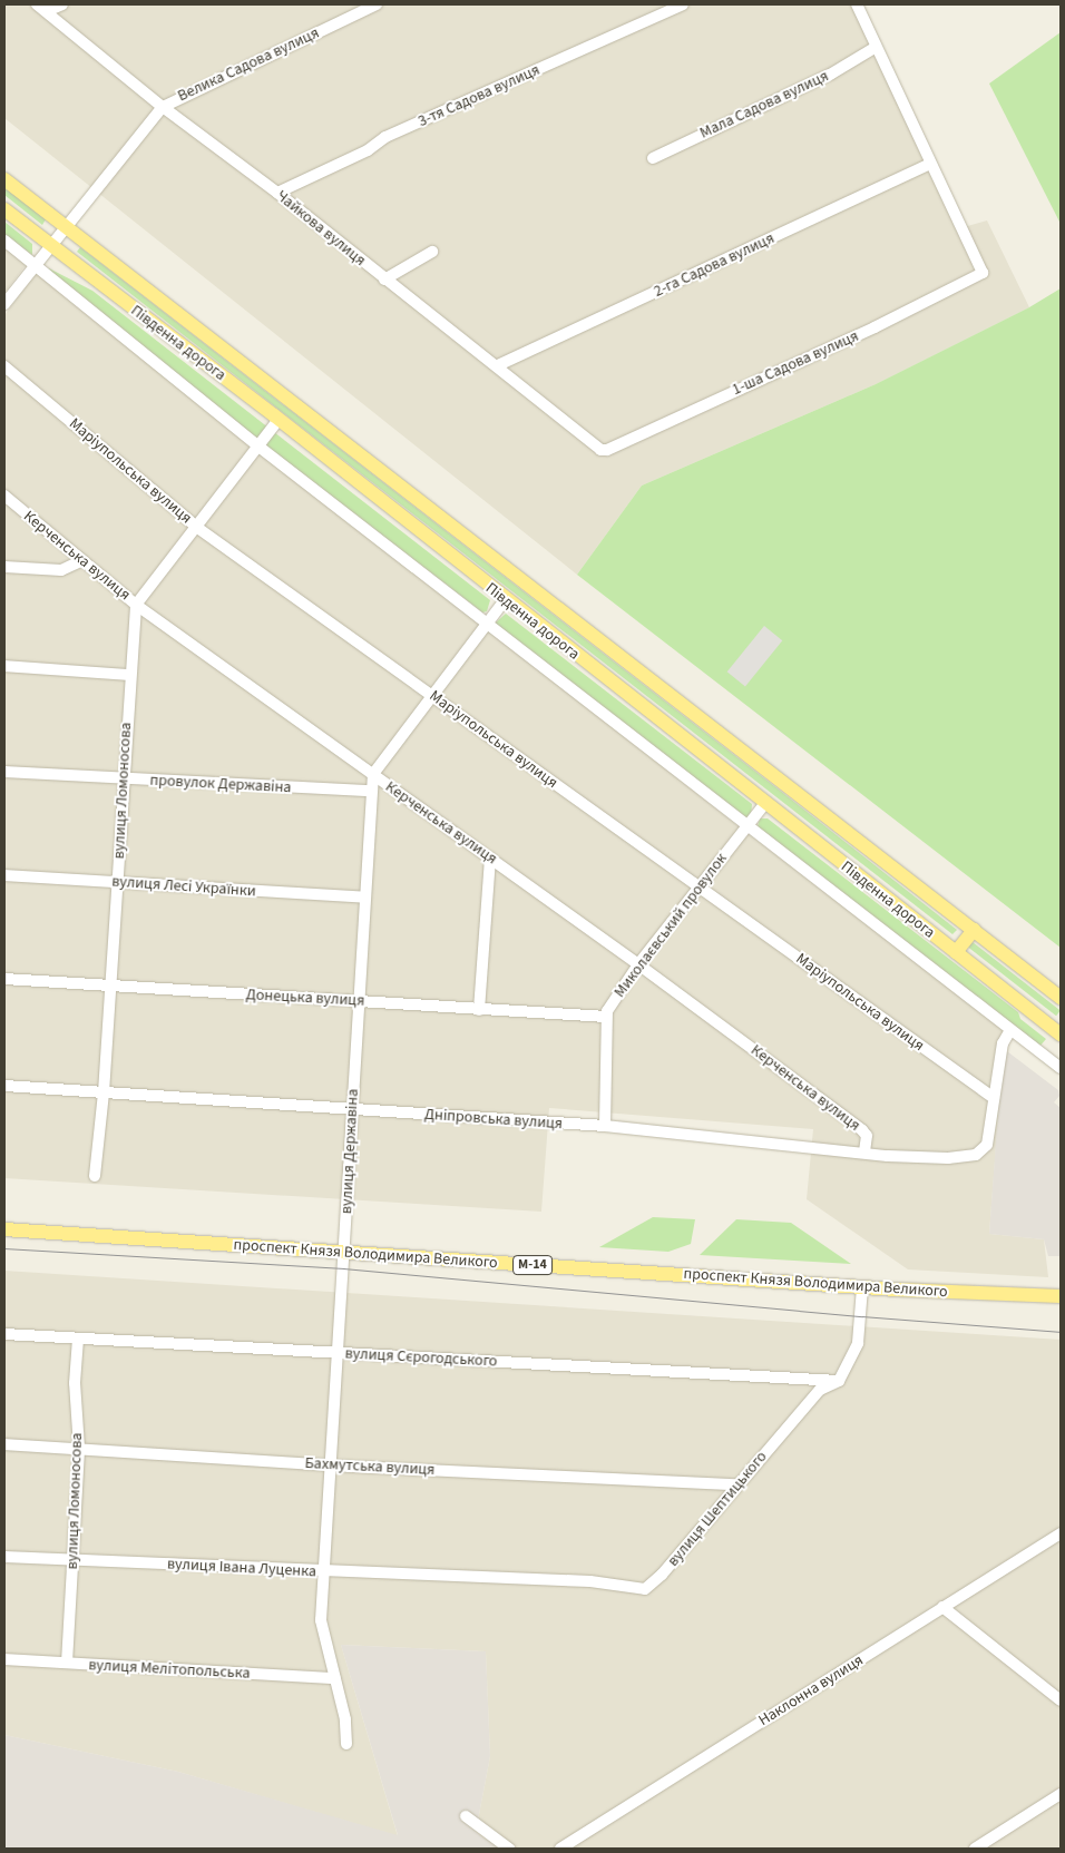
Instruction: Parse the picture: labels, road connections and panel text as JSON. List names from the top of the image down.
{
  "streets": {
    "main road": ["Південна дорога", "проспект Князя Володимира Великого", "М-14"],
    "street": [
      "Велика Садова вулиця",
      "3-тя Садова вулиця",
      "Мала Садова вулиця",
      "Чайкова вулиця",
      "2-га Садова вулиця",
      "1-ша Садова вулиця",
      "Маріупольська вулиця",
      "Керченська вулиця",
      "провулок Державіна",
      "вулиця Ломоносова",
      "вулиця Лесі Українки",
      "Миколаєвський провулок",
      "Донецька вулиця",
      "Дніпровська вулиця",
      "вулиця Державіна",
      "вулиця Сєрогодського",
      "Бахмутська вулиця",
      "вулиця Шептицького",
      "вулиця Івана Луценка",
      "вулиця Мелітопольська",
      "Наклонна вулиця"
    ]
  },
  "crossings": [
    ["Велика Садова вулиця", "Чайкова вулиця"],
    ["Велика Садова вулиця", "Південна дорога"],
    ["3-тя Садова вулиця", "Чайкова вулиця"],
    ["Чайкова вулиця", "2-га Садова вулиця"],
    ["Чайкова вулиця", "1-ша Садова вулиця"],
    ["2-га Садова вулиця", "1-ша Садова вулиця"],
    ["Південна дорога", "Миколаєвський провулок"],
    ["Південна дорога", "вулиця Державіна"],
    ["Маріупольська вулиця", "Миколаєвський провулок"],
    ["Маріупольська вулиця", "Дніпровська вулиця"],
    ["Маріупольська вулиця", "вулиця Державіна"],
    ["Керченська вулиця", "вулиця Ломоносова"],
    ["Керченська вулиця", "Миколаєвський провулок"],
    ["Керченська вулиця", "Дніпровська вулиця"],
    ["Керченська вулиця", "вулиця Державіна"],
    ["провулок Державіна", "вулиця Ломоносова"],
    ["провулок Державіна", "вулиця Державіна"],
    ["вулиця Ломоносова", "вулиця Лесі Українки"],
    ["вулиця Ломоносова", "Донецька вулиця"],
    ["вулиця Ломоносова", "Дніпровська вулиця"],
    ["вулиця Ломоносова", "вулиця Сєрогодського"],
    ["вулиця Ломоносова", "Бахмутська вулиця"],
    ["вулиця Ломоносова", "вулиця Івана Луценка"],
    ["вулиця Ломоносова", "вулиця Мелітопольська"],
    ["вулиця Лесі Українки", "вулиця Державіна"],
    ["Миколаєвський провулок", "Донецька вулиця"],
    ["Донецька вулиця", "вулиця Державіна"],
    ["Дніпровська вулиця", "вулиця Державіна"],
    ["вулиця Державіна", "проспект Князя Володимира Великого"],
    ["вулиця Державіна", "вулиця Сєрогодського"],
    ["вулиця Державіна", "Бахмутська вулиця"],
    ["вулиця Державіна", "вулиця Івана Луценка"],
    ["вулиця Державіна", "вулиця Мелітопольська"],
    ["вулиця Сєрогодського", "вулиця Шептицького"],
    ["Бахмутська вулиця", "вулиця Шептицького"],
    ["вулиця Шептицького", "вулиця Івана Луценка"]
  ]
}
